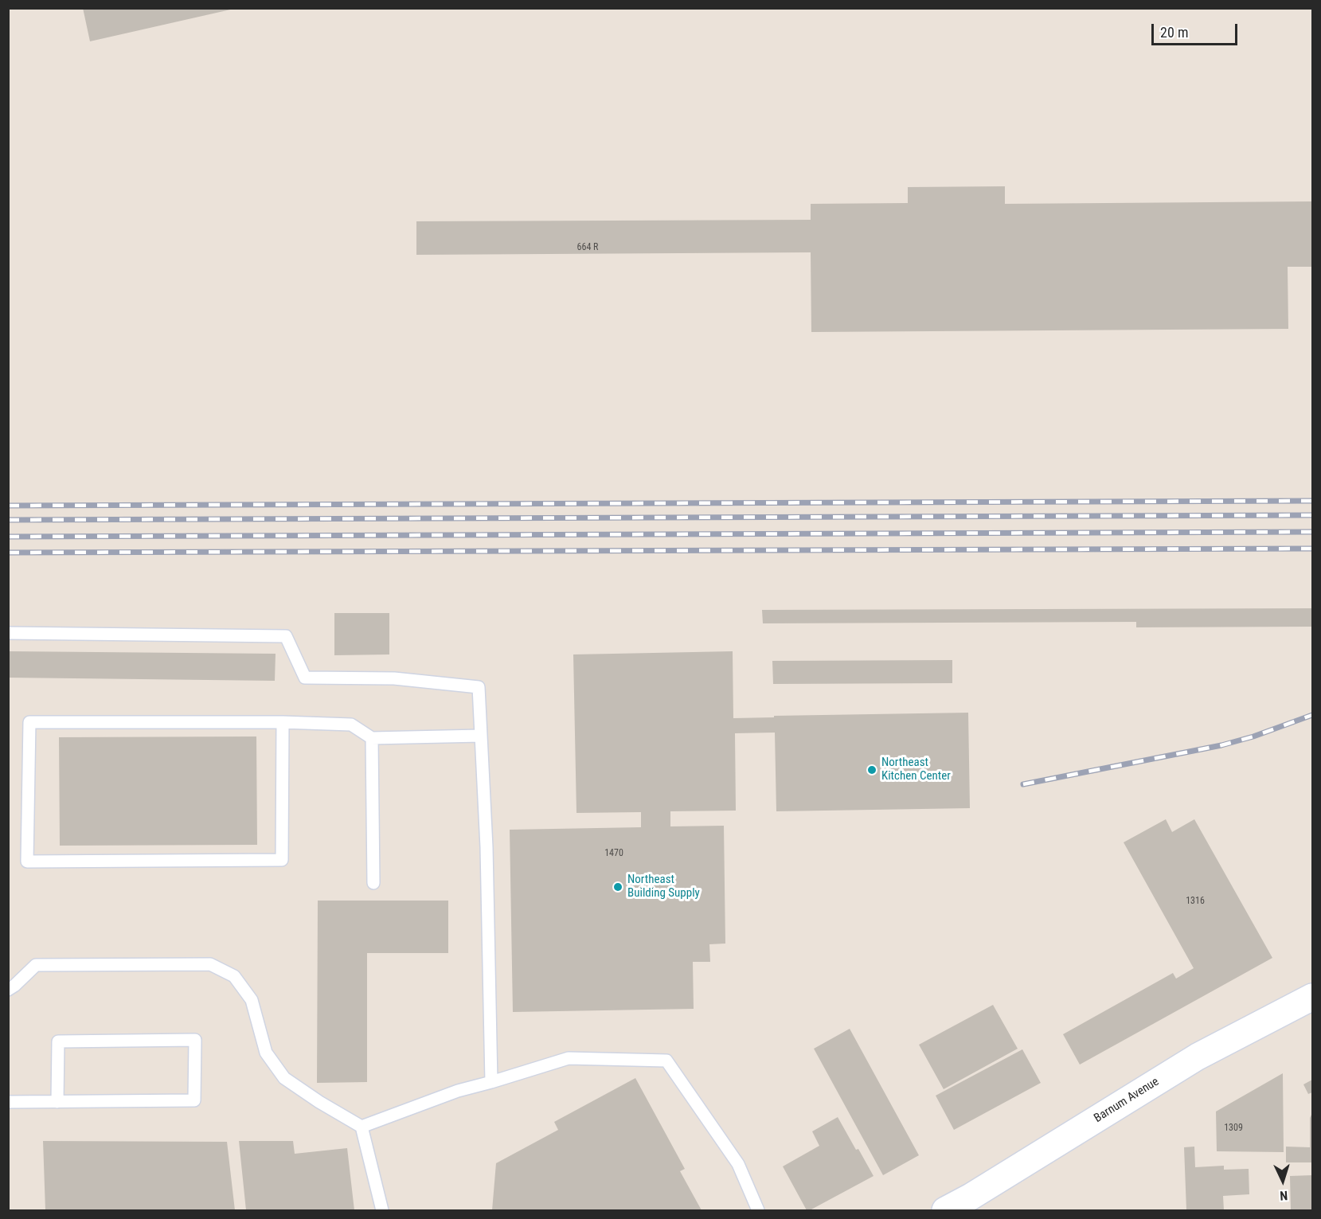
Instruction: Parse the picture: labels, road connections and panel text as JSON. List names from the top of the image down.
{
  "streets": {
    "main road": ["Barnum Avenue"]
  },
  "places": ["Northeast Kitchen Center", "Northeast Building Supply"],
  "house_numbers": [
    "664 R",
    "1470",
    "1316",
    "1309"
  ],
  "scale_bar": "20 m",
  "north": "bottom"
}
